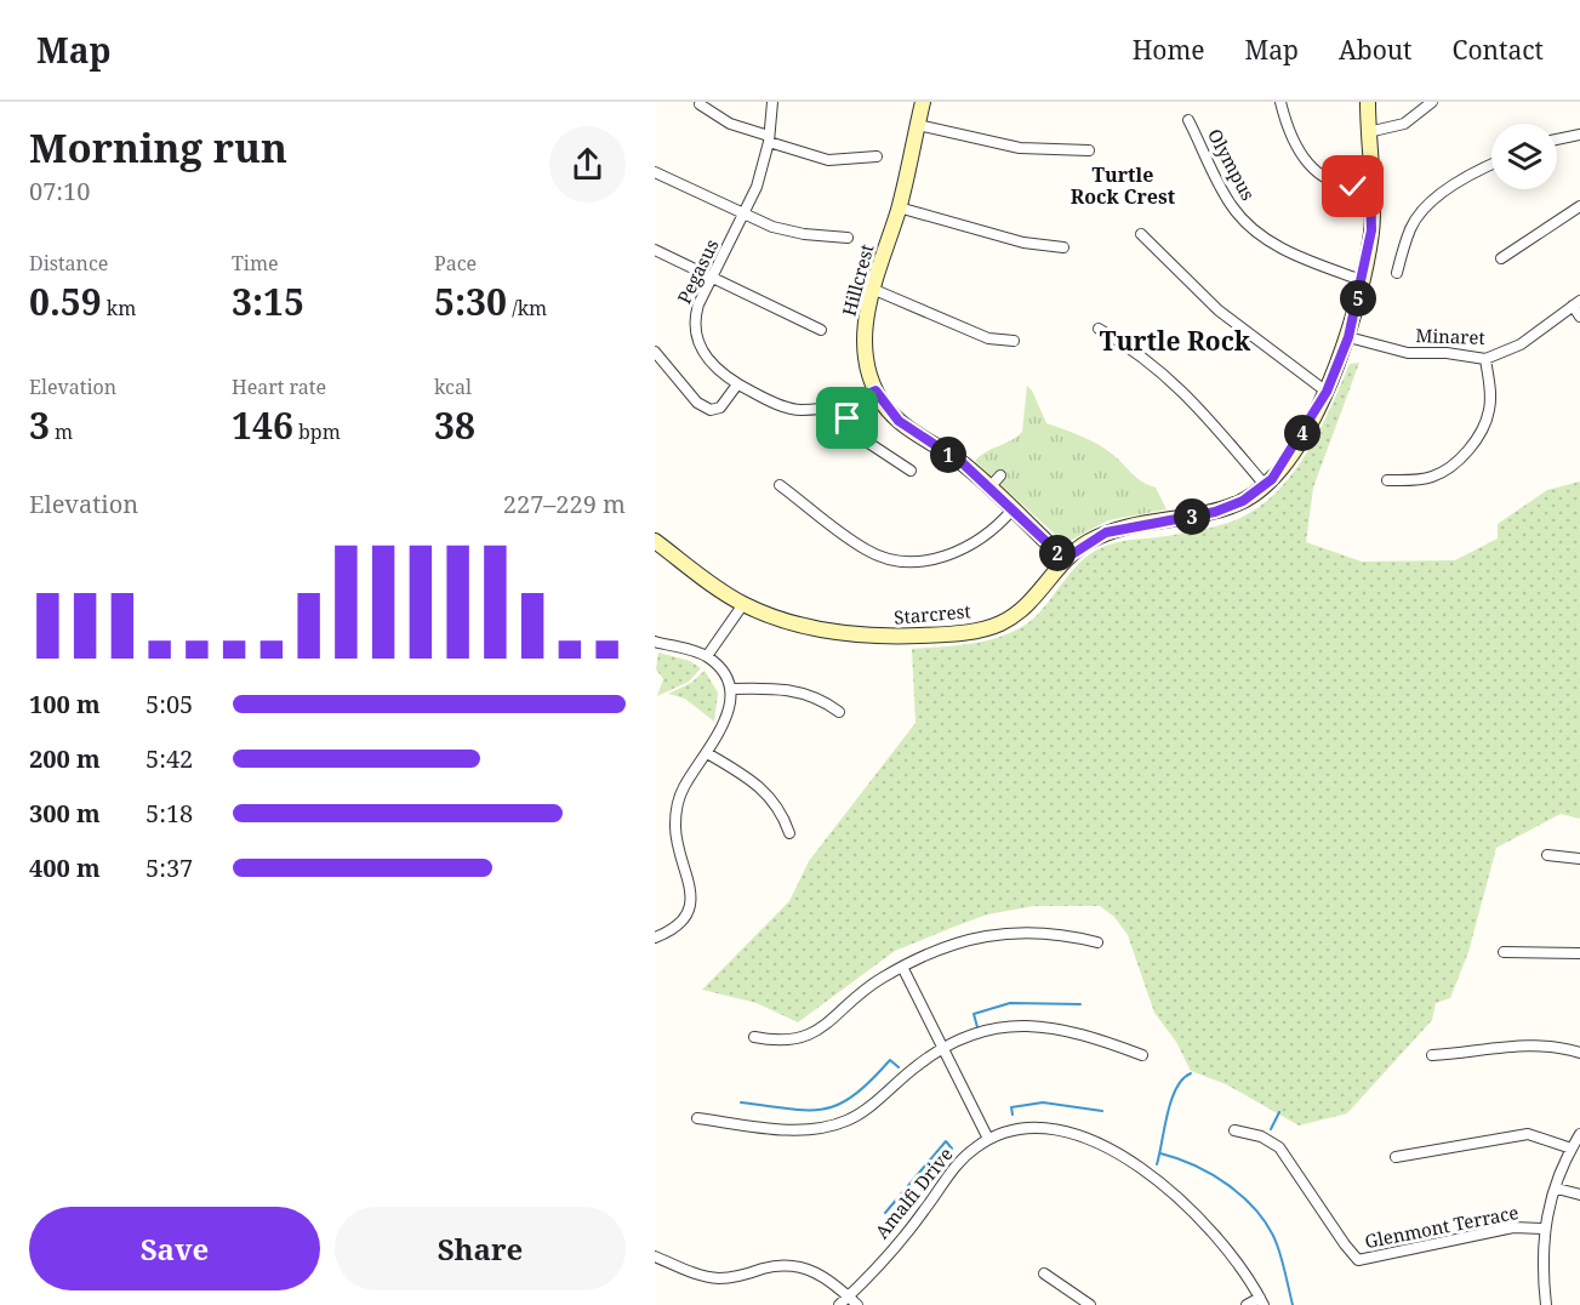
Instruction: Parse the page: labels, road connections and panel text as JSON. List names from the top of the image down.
{
  "streets": {
    "street": [
      "Olympus",
      "Pegasus",
      "Hillcrest",
      "Minaret",
      "Starcrest",
      "Amalfi Drive",
      "Glenmont Terrace"
    ]
  },
  "crossings": [
    ["Olympus", "Starcrest"],
    ["Pegasus", "Hillcrest"],
    ["Hillcrest", "Starcrest"],
    ["Minaret", "Starcrest"]
  ],
  "districts": ["Turtle Rock Crest", "Turtle Rock"],
  "page": {
    "header": "Map",
    "nav": [
      "Home",
      "Map",
      "About",
      "Contact"
    ],
    "heading": ["Morning run", "07:10"],
    "stats": [
      ["Distance", "0.59 km"],
      ["Time", "3:15"],
      ["Pace", "5:30 /km"],
      ["Elevation", "3 m"],
      ["Heart rate", "146 bpm"],
      ["kcal", "38"]
    ],
    "pins": [
      "5",
      "4",
      "1",
      "3",
      "2"
    ],
    "chart": ["Elevation", "227–229 m"],
    "list": [
      {
        "name": "100 m",
        "note": "5:05"
      },
      {
        "name": "200 m",
        "note": "5:42"
      },
      {
        "name": "300 m",
        "note": "5:18"
      },
      {
        "name": "400 m",
        "note": "5:37"
      }
    ],
    "buttons": ["Save", "Share"]
  }
}
